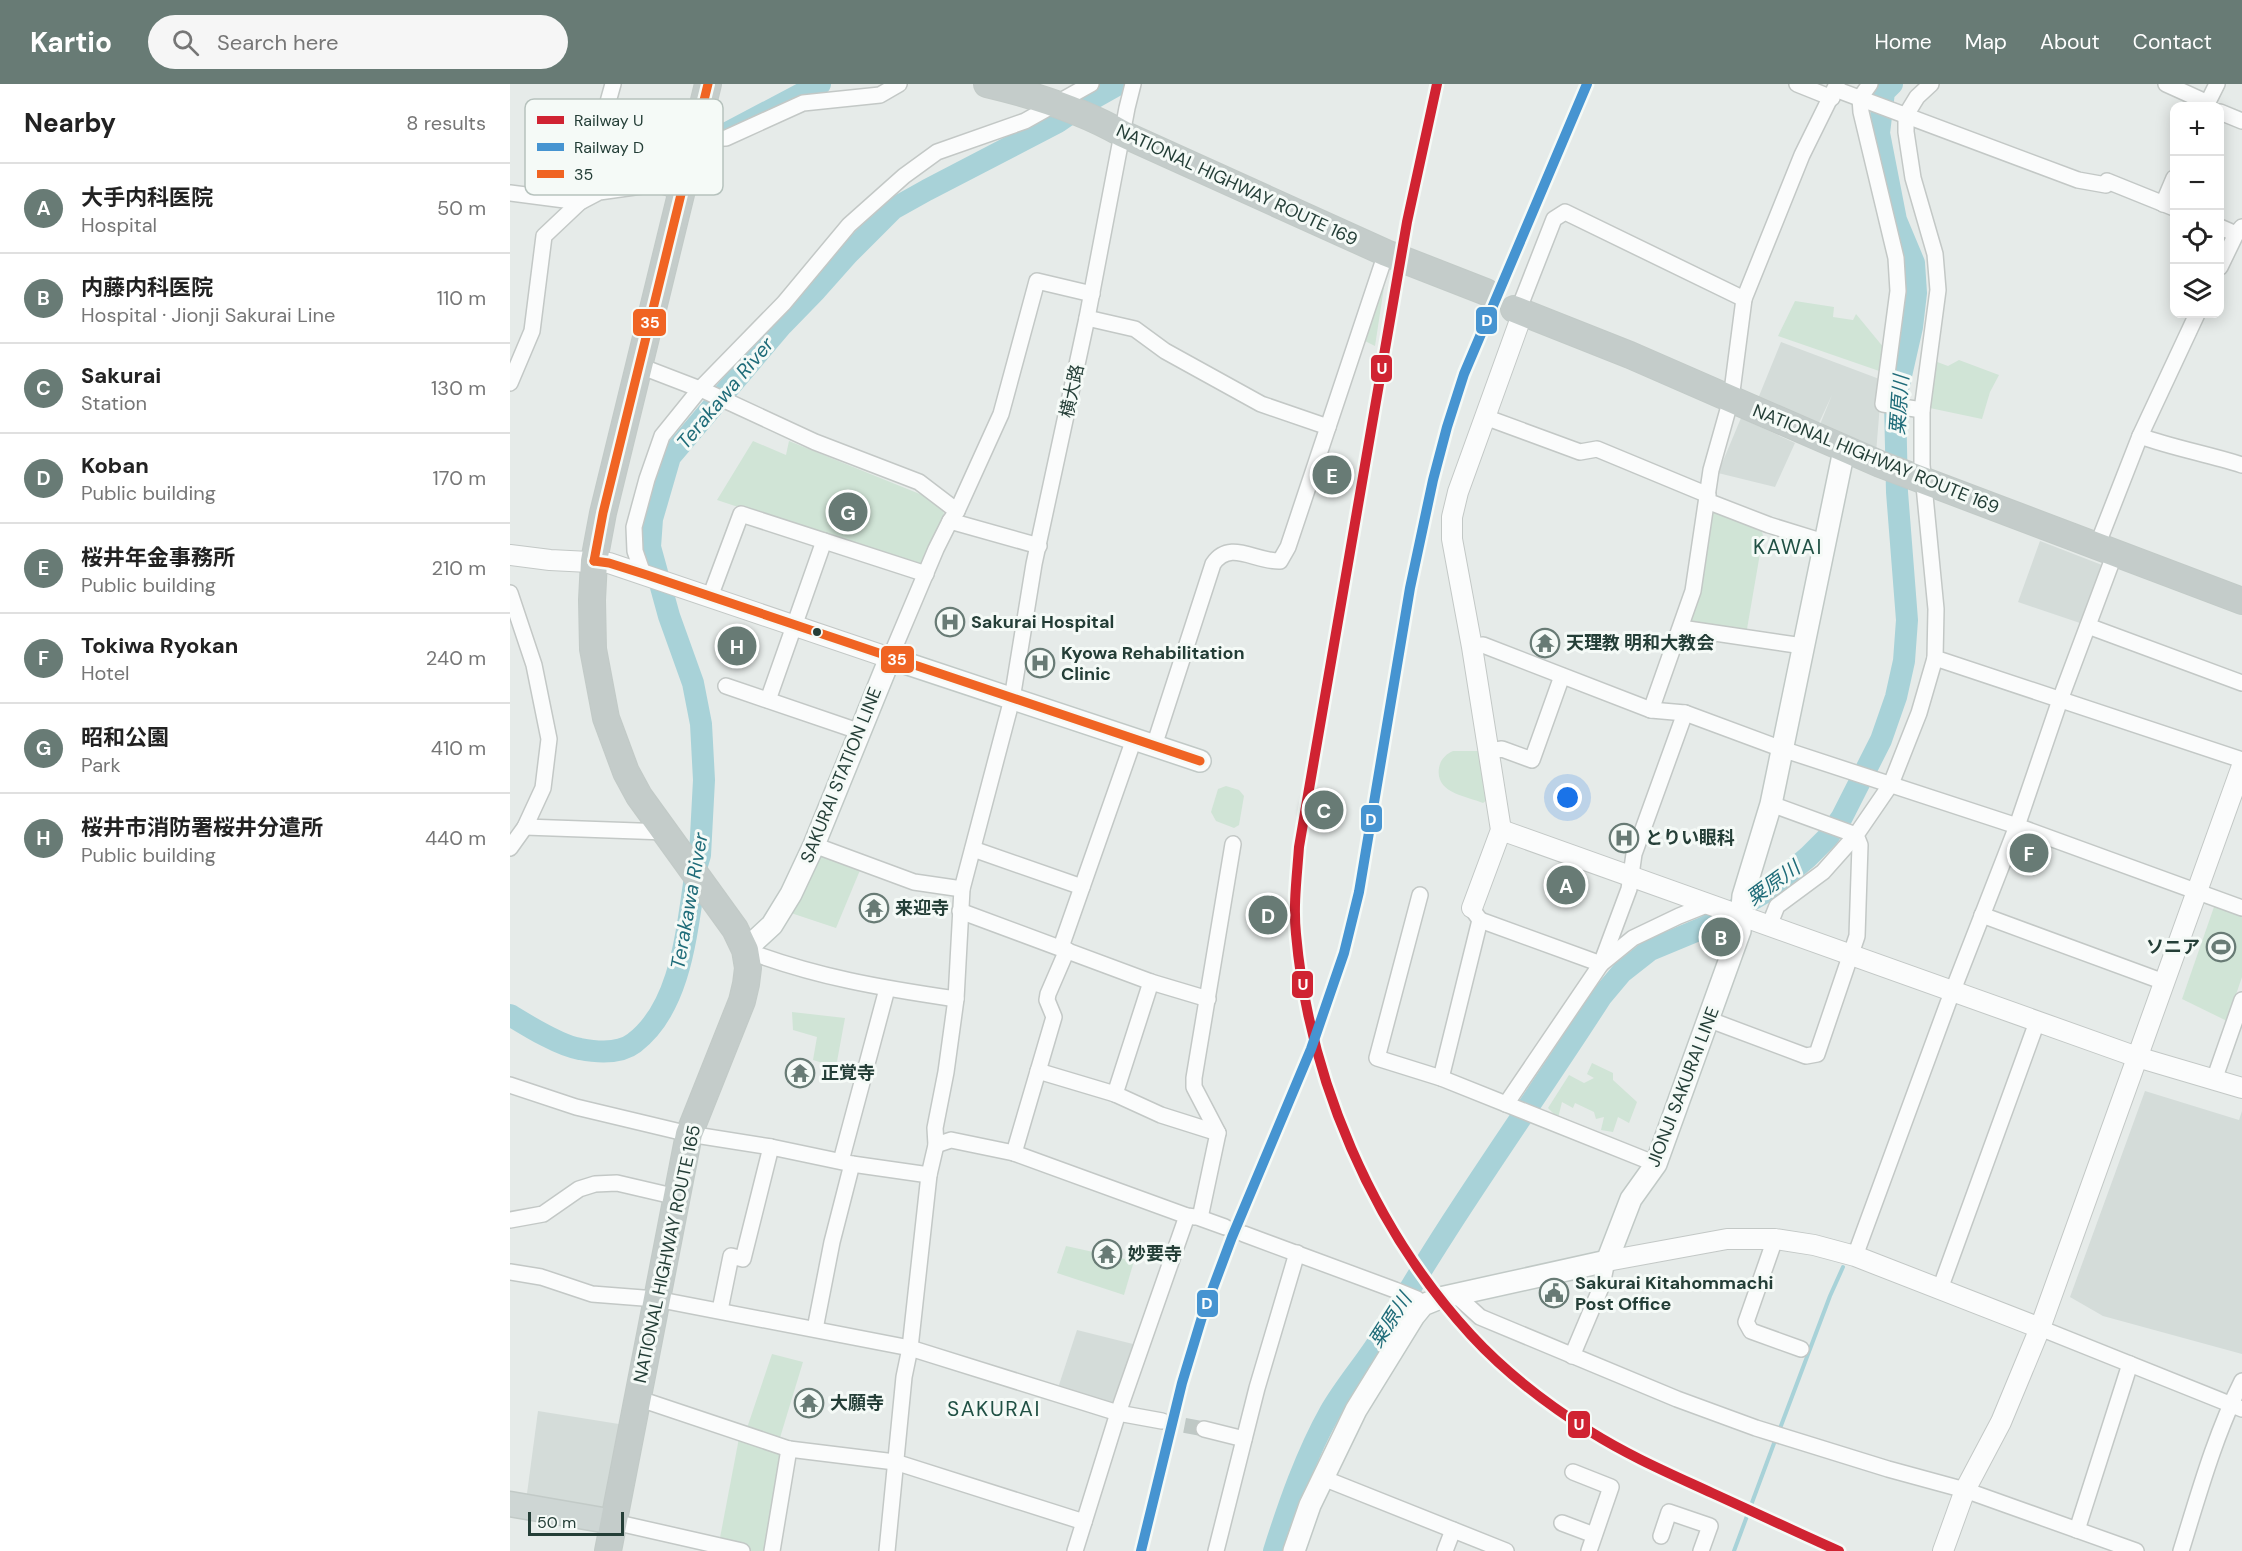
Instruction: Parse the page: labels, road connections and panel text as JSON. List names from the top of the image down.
{
  "streets": {
    "highway": ["NATIONAL HIGHWAY ROUTE 169", "NATIONAL HIGHWAY ROUTE 165"],
    "main road": ["SAKURAI STATION LINE", "JIONJI SAKURAI LINE"],
    "street": ["横大路"]
  },
  "crossings": [
    ["NATIONAL HIGHWAY ROUTE 169", "横大路"],
    ["NATIONAL HIGHWAY ROUTE 169", "JIONJI SAKURAI LINE"],
    ["SAKURAI STATION LINE", "NATIONAL HIGHWAY ROUTE 165"]
  ],
  "districts": ["KAWAI", "SAKURAI"],
  "water": ["Terakawa River", "粟原川"],
  "places": {
    "hospital": ["Sakurai Hospital", "Kyowa Rehabilitation Clinic", "とりい眼科"],
    "temple": [
      "天理教 明和大教会",
      "来迎寺",
      "正覚寺",
      "妙要寺",
      "大願寺"
    ],
    "sports": ["ソニア"],
    "public building": ["Sakurai Kitahommachi Post Office"]
  },
  "lines": ["rail line U", "rail line D", "transit line 35"],
  "legend": ["Railway U", "Railway D", "35"],
  "scale_bar": "50 m",
  "page": {
    "header": "Kartio",
    "search": "Search here",
    "nav": [
      "Home",
      "Map",
      "About",
      "Contact"
    ],
    "heading": ["Nearby", "8 results"],
    "map_buttons": ["+", "−"],
    "list": [
      {
        "mark": "A",
        "name": "大手内科医院",
        "note": "Hospital",
        "value": "50 m"
      },
      {
        "mark": "B",
        "name": "内藤内科医院",
        "note": "Hospital · Jionji Sakurai Line",
        "value": "110 m"
      },
      {
        "mark": "C",
        "name": "Sakurai",
        "note": "Station",
        "value": "130 m"
      },
      {
        "mark": "D",
        "name": "Koban",
        "note": "Public building",
        "value": "170 m"
      },
      {
        "mark": "E",
        "name": "桜井年金事務所",
        "note": "Public building",
        "value": "210 m"
      },
      {
        "mark": "F",
        "name": "Tokiwa Ryokan",
        "note": "Hotel",
        "value": "240 m"
      },
      {
        "mark": "G",
        "name": "昭和公園",
        "note": "Park",
        "value": "410 m"
      },
      {
        "mark": "H",
        "name": "桜井市消防署桜井分遣所",
        "note": "Public building",
        "value": "440 m"
      }
    ],
    "pins": [
      "E",
      "G",
      "H",
      "C",
      "F",
      "A",
      "D",
      "B"
    ],
    "scale": "50 m"
  }
}
